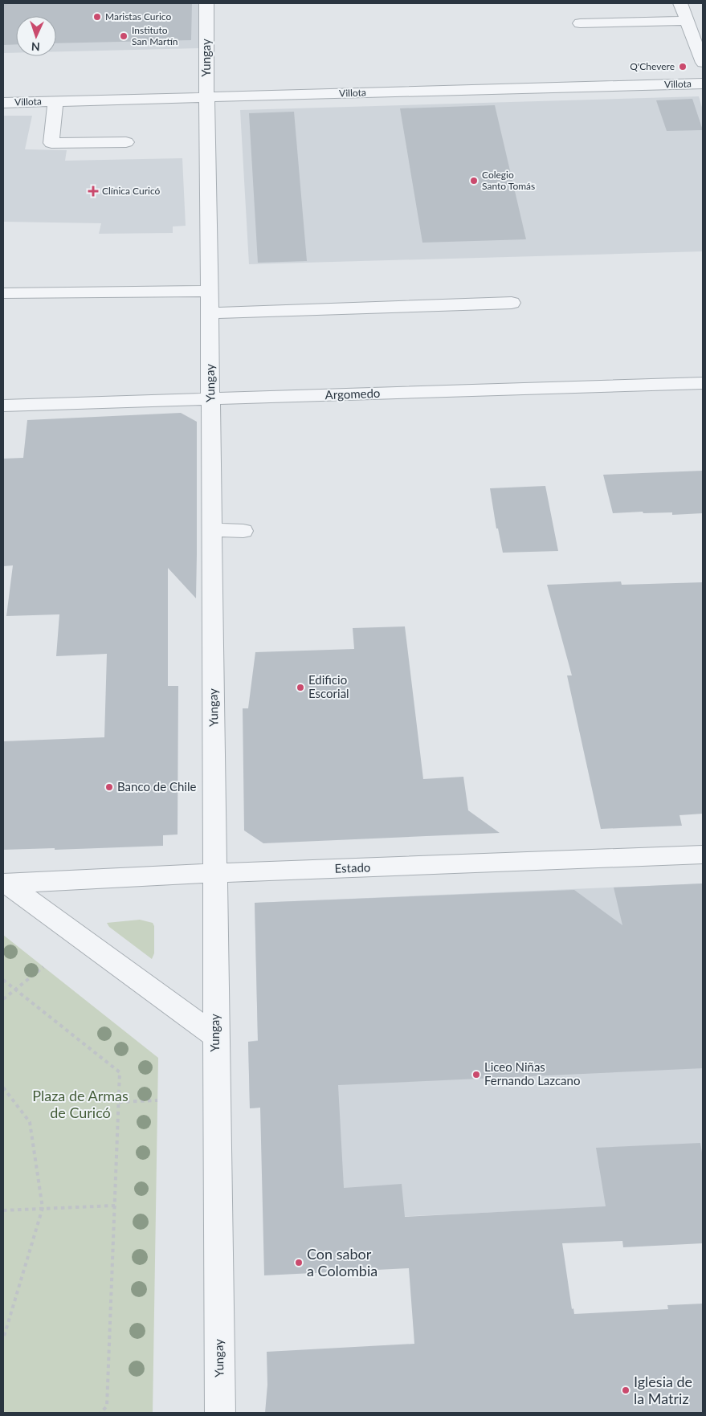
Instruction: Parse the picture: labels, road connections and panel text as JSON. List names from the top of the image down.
{
  "streets": {
    "street": [
      "Yungay",
      "Villota",
      "Argomedo",
      "Estado"
    ]
  },
  "crossings": [
    ["Yungay", "Villota"],
    ["Yungay", "Argomedo"],
    ["Yungay", "Estado"]
  ],
  "parks": ["Plaza de Armas de Curicó"],
  "places": {
    "other": [
      "Maristas Curico",
      "Instituto San Martín",
      "Q'Chevere",
      "Colegio Santo Tomás",
      "Edificio Escorial",
      "Banco de Chile",
      "Liceo Niñas Fernando Lazcano",
      "Con sabor a Colombia",
      "Iglesia de la Matriz"
    ],
    "health": ["Clínica Curicó"]
  },
  "north": "bottom"
}
